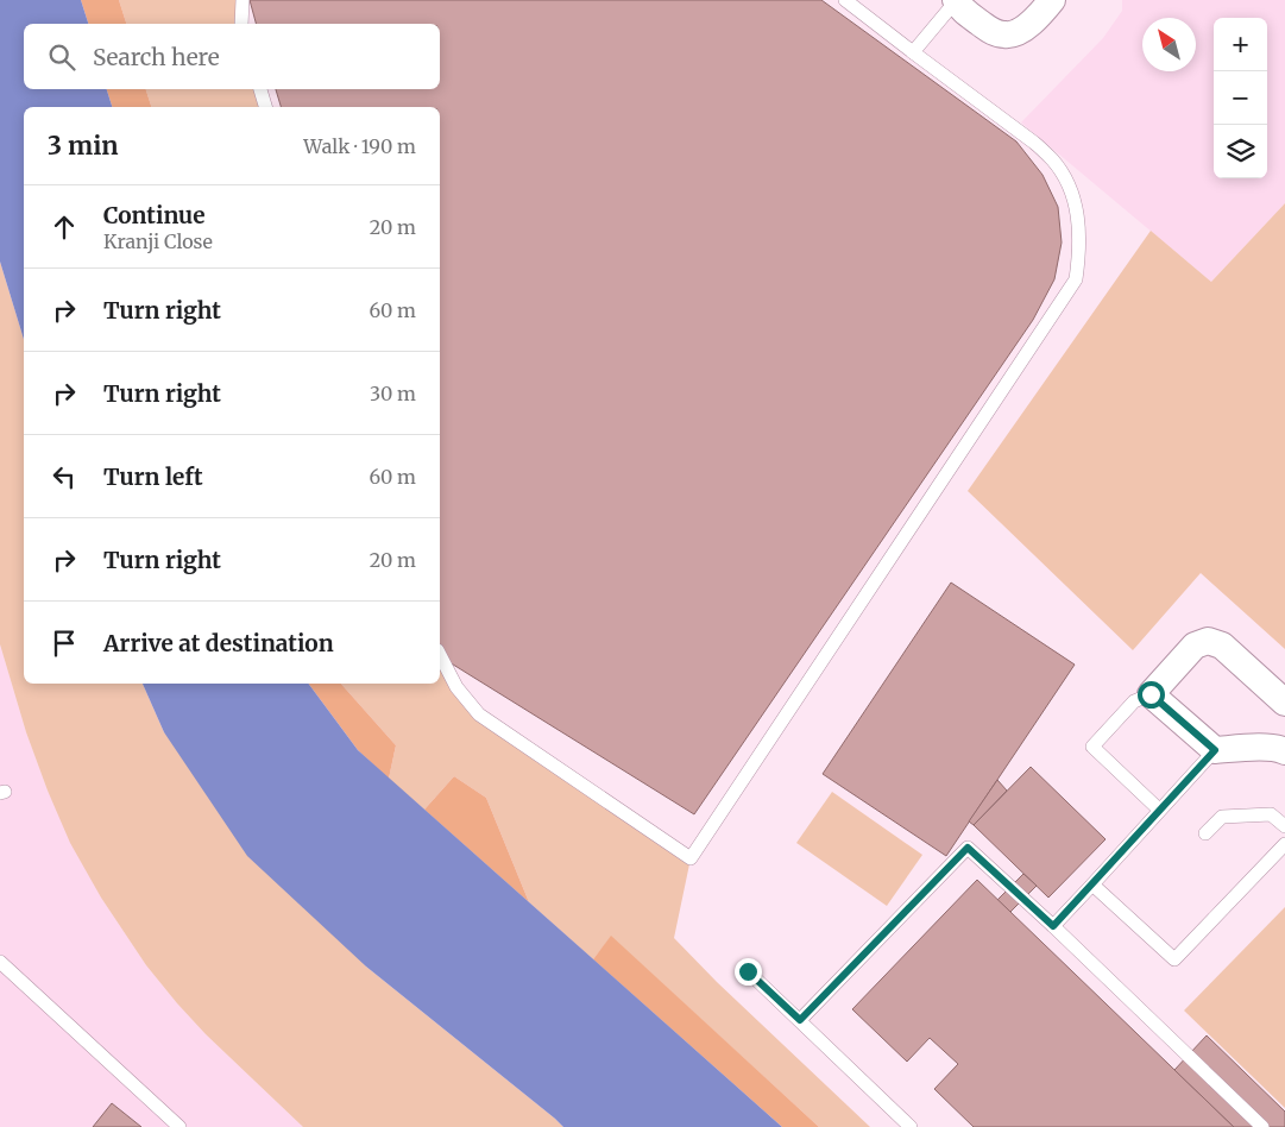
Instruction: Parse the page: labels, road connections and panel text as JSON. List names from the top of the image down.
{
  "north": "top left",
  "page": {
    "map_buttons": ["+", "−"],
    "search": "Search here",
    "heading": ["3 min", "Walk · 190 m"],
    "list": [
      ["Continue", "Kranji Close", "20 m"],
      ["Turn right", "60 m"],
      ["Turn right", "30 m"],
      ["Turn left", "60 m"],
      ["Turn right", "20 m"],
      "Arrive at destination"
    ]
  }
}
